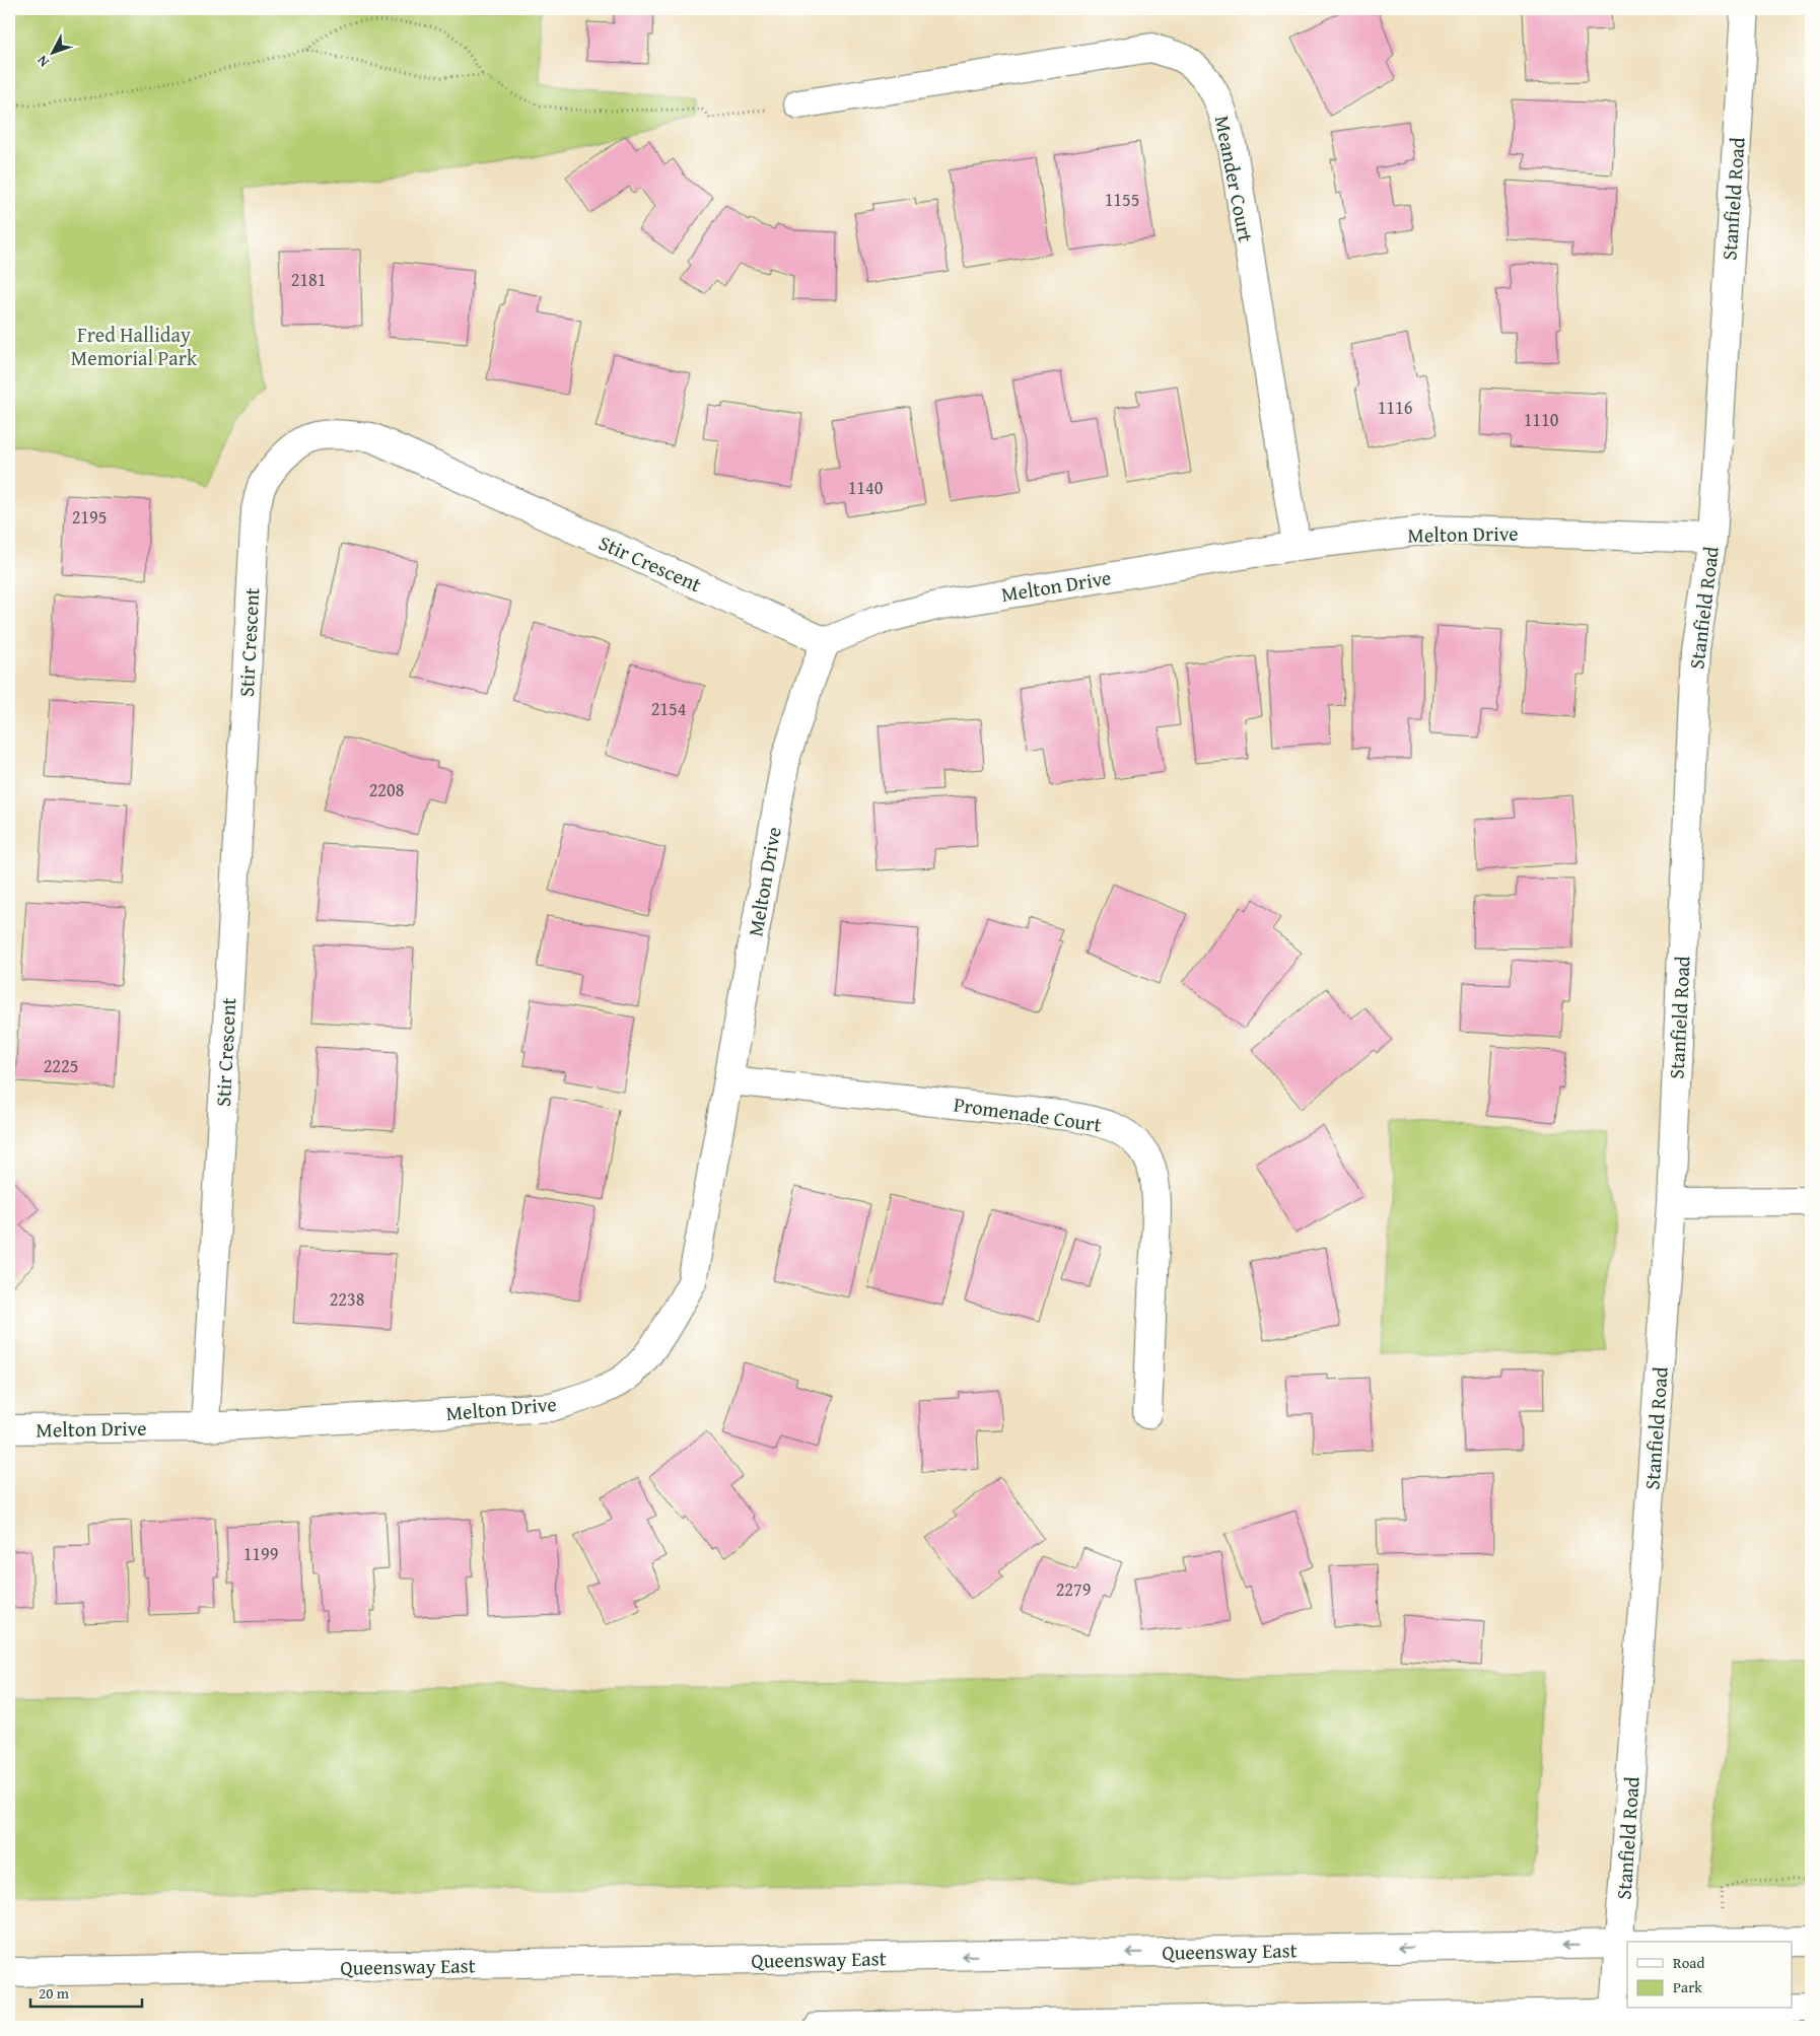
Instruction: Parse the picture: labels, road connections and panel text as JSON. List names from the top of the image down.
{
  "streets": {
    "street": [
      "Meander Court",
      "Stanfield Road",
      "Melton Drive",
      "Stir Crescent",
      "Promenade Court",
      "Queensway East"
    ]
  },
  "crossings": [
    ["Meander Court", "Melton Drive"],
    ["Stanfield Road", "Melton Drive"],
    ["Melton Drive", "Stir Crescent"],
    ["Melton Drive", "Promenade Court"]
  ],
  "parks": ["Fred Halliday Memorial Park"],
  "house_numbers": [
    "1155",
    "2181",
    "1116",
    "1110",
    "1140",
    "2195",
    "2154",
    "2208",
    "2225",
    "2238",
    "1199",
    "2279"
  ],
  "legend": ["Road", "Park"],
  "scale_bar": "20 m",
  "north": "bottom left"
}
